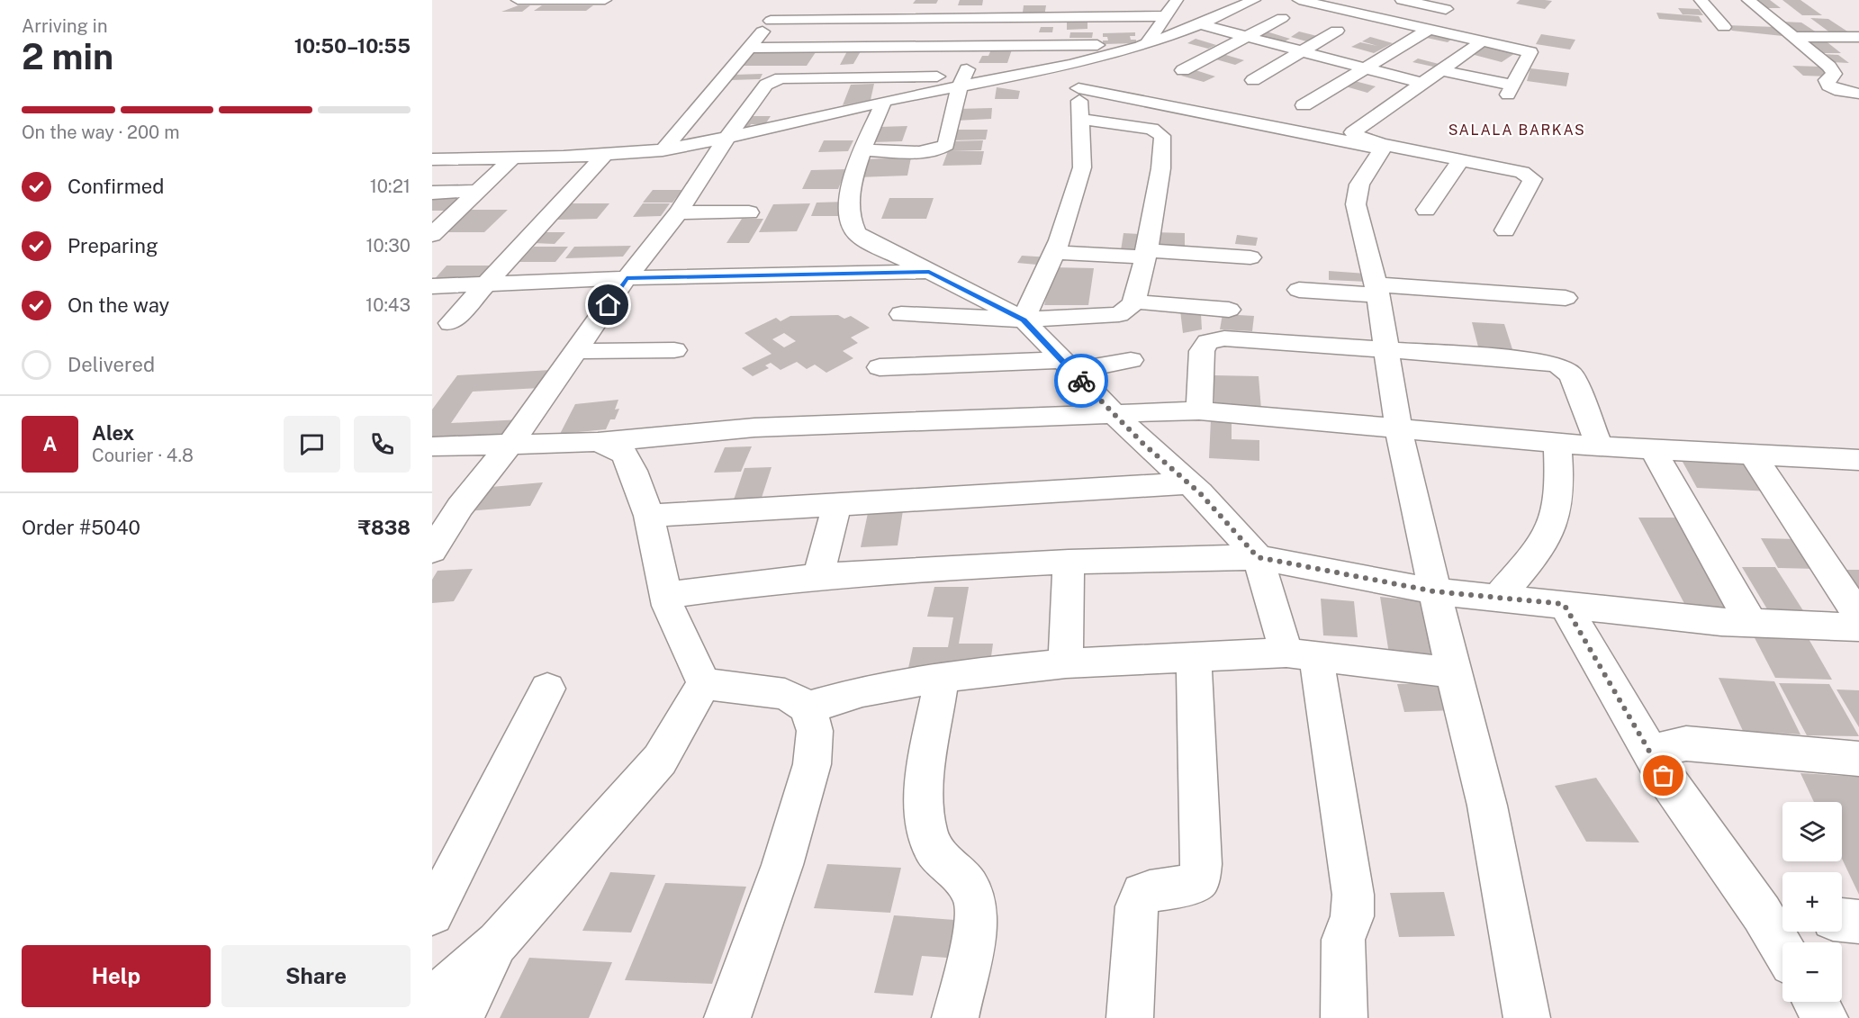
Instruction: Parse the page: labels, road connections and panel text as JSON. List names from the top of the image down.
{
  "districts": ["SALALA BARKAS"],
  "page": {
    "heading": ["2 min", "Arriving in", "10:50–10:55"],
    "panel": [
      "Alex",
      "Courier · 4.8",
      "Order #5040",
      "₹838"
    ],
    "bar": "On the way · 200 m",
    "list": [
      ["Confirmed", "10:21"],
      ["Preparing", "10:30"],
      ["On the way", "10:43"],
      "Delivered"
    ],
    "round": "A",
    "map_buttons": ["+", "−"],
    "buttons": ["Help", "Share"]
  }
}
